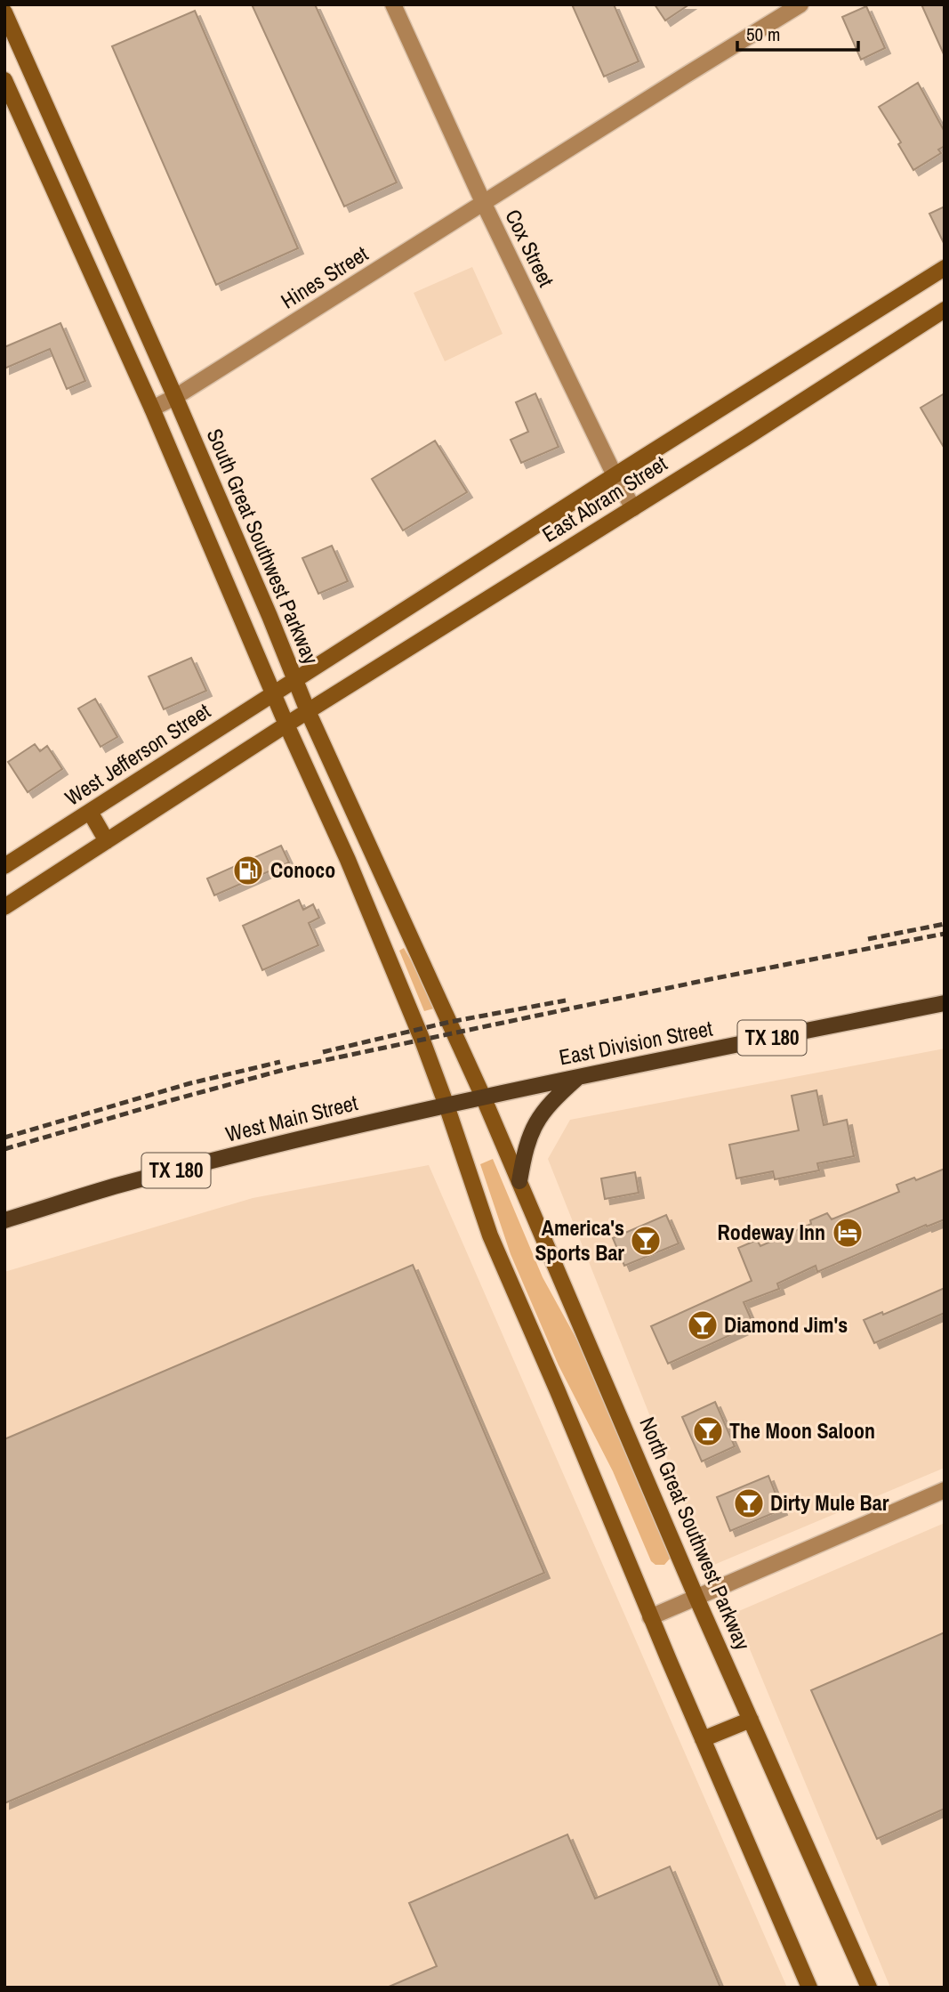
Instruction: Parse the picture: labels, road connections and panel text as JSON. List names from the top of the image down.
{
  "streets": {
    "main road": [
      "East Abram Street",
      "South Great Southwest Parkway",
      "West Jefferson Street",
      "TX 180",
      "East Division Street",
      "West Main Street",
      "North Great Southwest Parkway"
    ],
    "street": ["Cox Street", "Hines Street"]
  },
  "crossings": [
    ["Cox Street", "Hines Street"],
    ["Cox Street", "East Abram Street"],
    ["Hines Street", "South Great Southwest Parkway"],
    ["East Abram Street", "South Great Southwest Parkway"],
    ["East Abram Street", "West Jefferson Street"],
    ["South Great Southwest Parkway", "West Jefferson Street"],
    ["South Great Southwest Parkway", "East Division Street"],
    ["South Great Southwest Parkway", "West Main Street"],
    ["South Great Southwest Parkway", "North Great Southwest Parkway"],
    ["East Division Street", "West Main Street"],
    ["East Division Street", "North Great Southwest Parkway"],
    ["West Main Street", "North Great Southwest Parkway"]
  ],
  "places": {
    "fuel station": ["Conoco"],
    "hotel": ["Rodeway Inn"],
    "bar": [
      "America's Sports Bar",
      "Diamond Jim's",
      "The Moon Saloon",
      "Dirty Mule Bar"
    ]
  },
  "scale_bar": "50 m"
}
